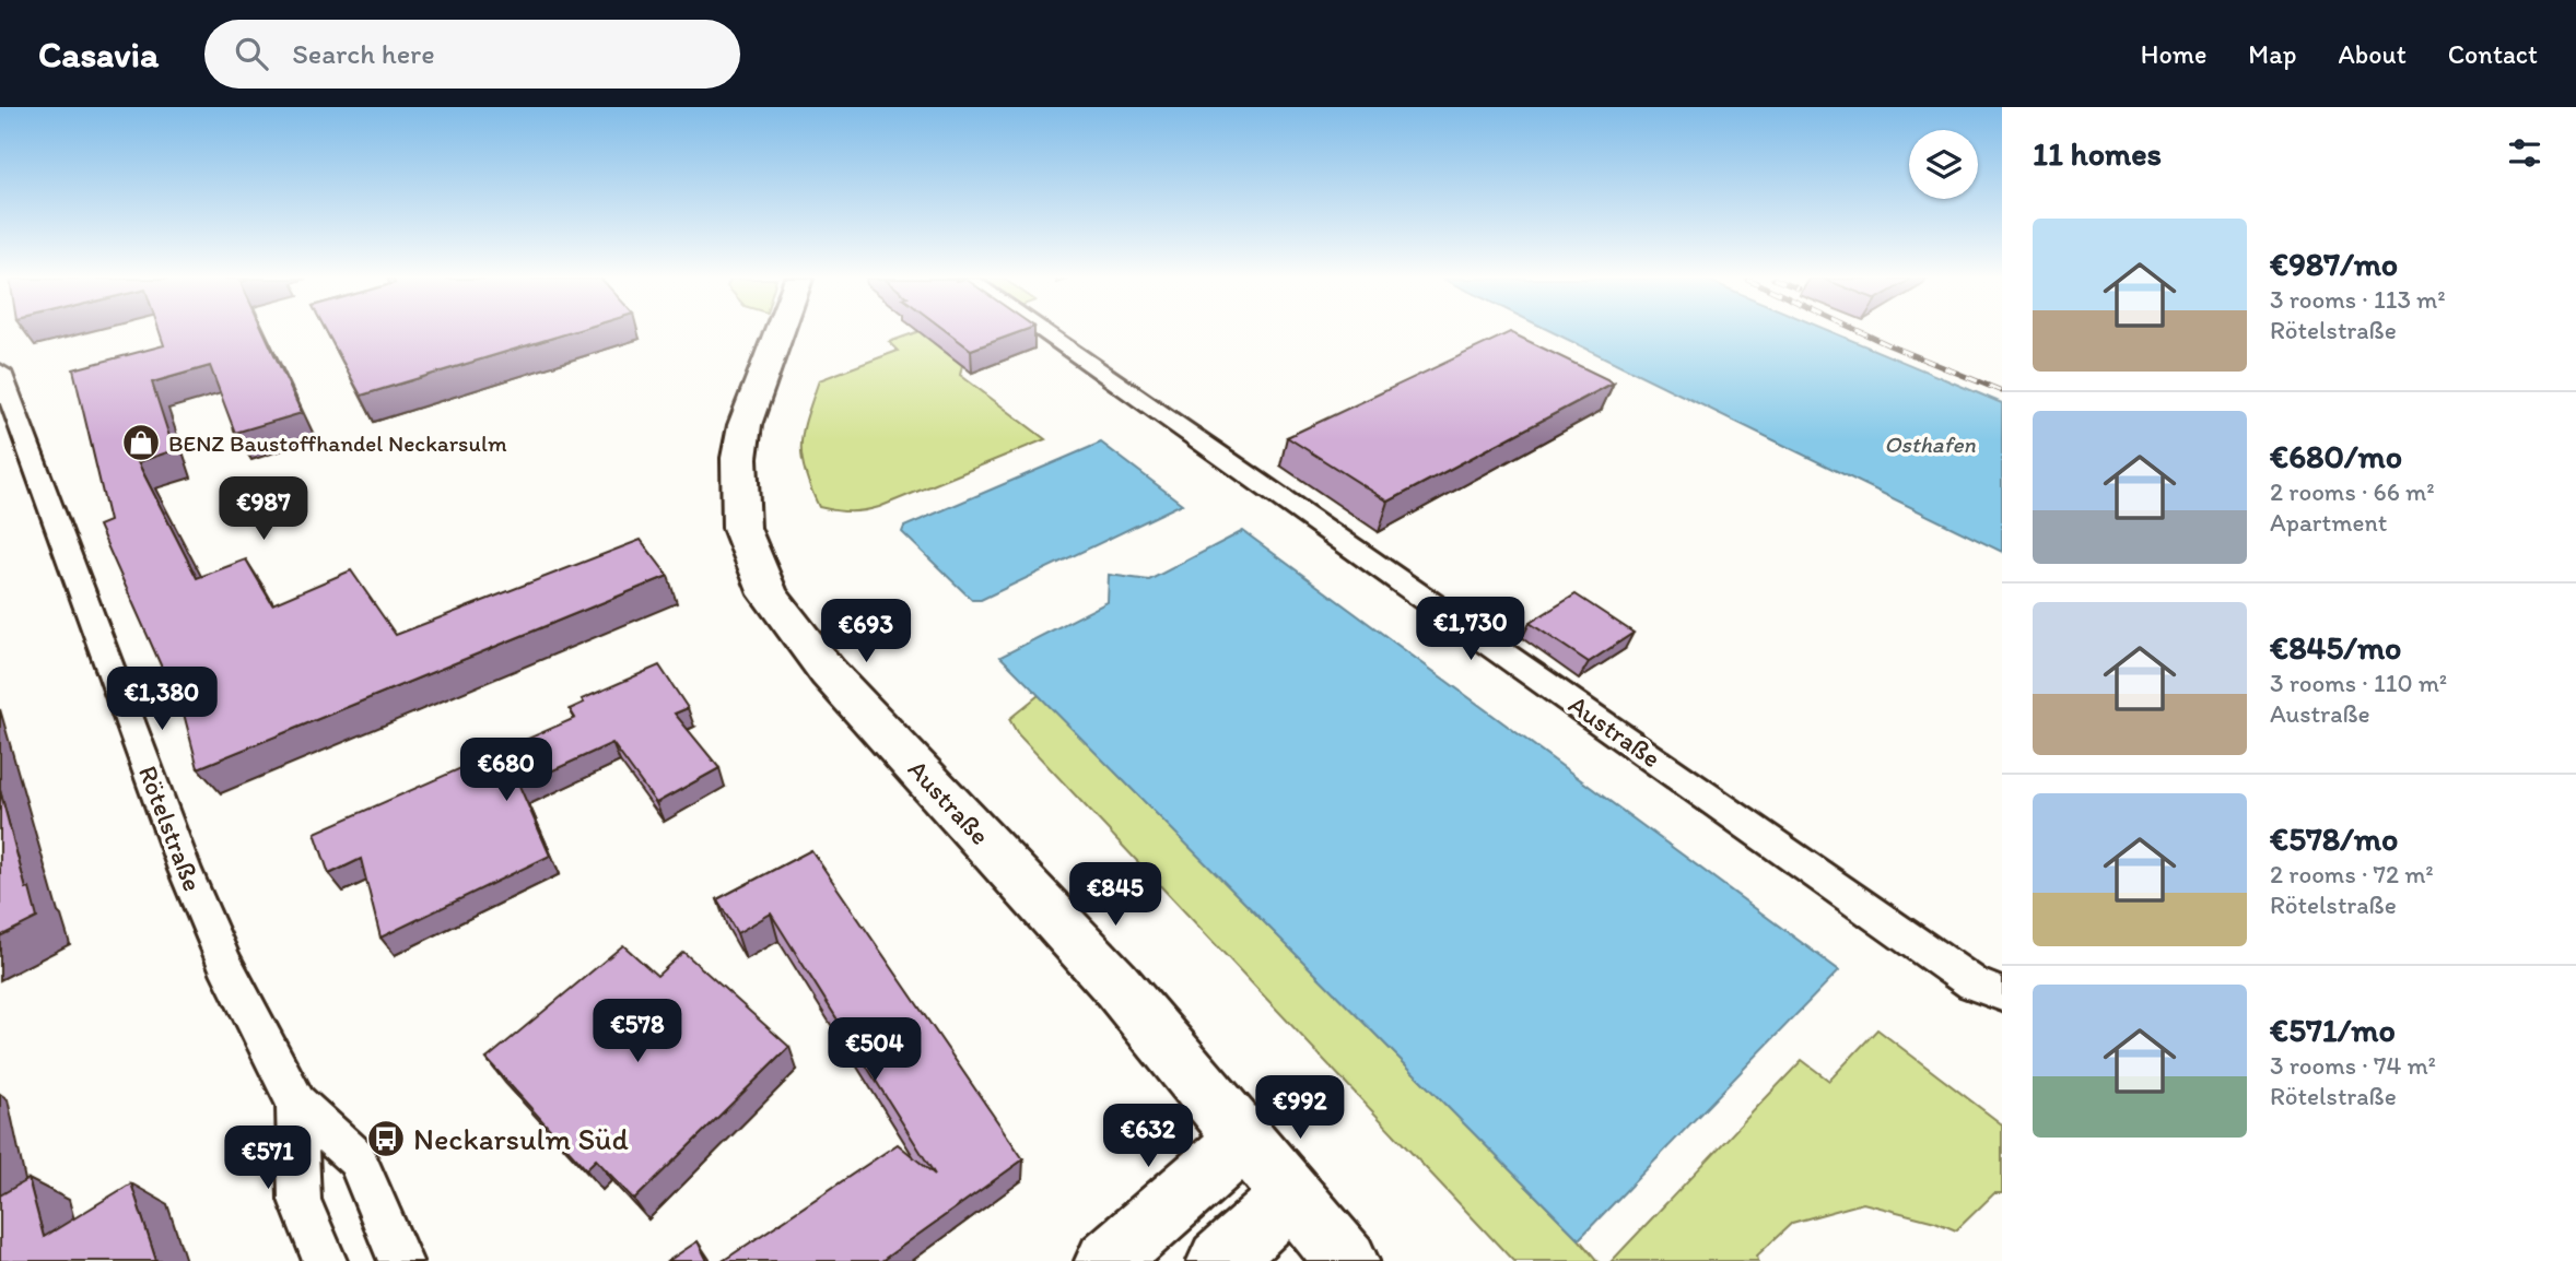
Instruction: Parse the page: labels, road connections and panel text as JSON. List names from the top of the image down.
{
  "streets": {
    "main road": ["Austraße"],
    "street": ["Rötelstraße"]
  },
  "water": ["Osthafen"],
  "places": {
    "shop": ["BENZ Baustoffhandel Neckarsulm"],
    "bus stop": ["Neckarsulm Süd"]
  },
  "page": {
    "header": "Casavia",
    "search": "Search here",
    "nav": [
      "Home",
      "Map",
      "About",
      "Contact"
    ],
    "heading": "11 homes",
    "list": [
      {
        "name": "€987/mo",
        "note": "3 rooms · 113 m² · Rötelstraße"
      },
      {
        "name": "€680/mo",
        "note": "2 rooms · 66 m² · Apartment"
      },
      {
        "name": "€845/mo",
        "note": "3 rooms · 110 m² · Austraße"
      },
      {
        "name": "€578/mo",
        "note": "2 rooms · 72 m² · Rötelstraße"
      },
      {
        "name": "€571/mo",
        "note": "3 rooms · 74 m² · Rötelstraße"
      }
    ],
    "price": [
      "€987",
      "€1,730",
      "€693",
      "€1,380",
      "€680",
      "€845",
      "€578",
      "€504",
      "€992",
      "€632",
      "€571"
    ]
  }
}
